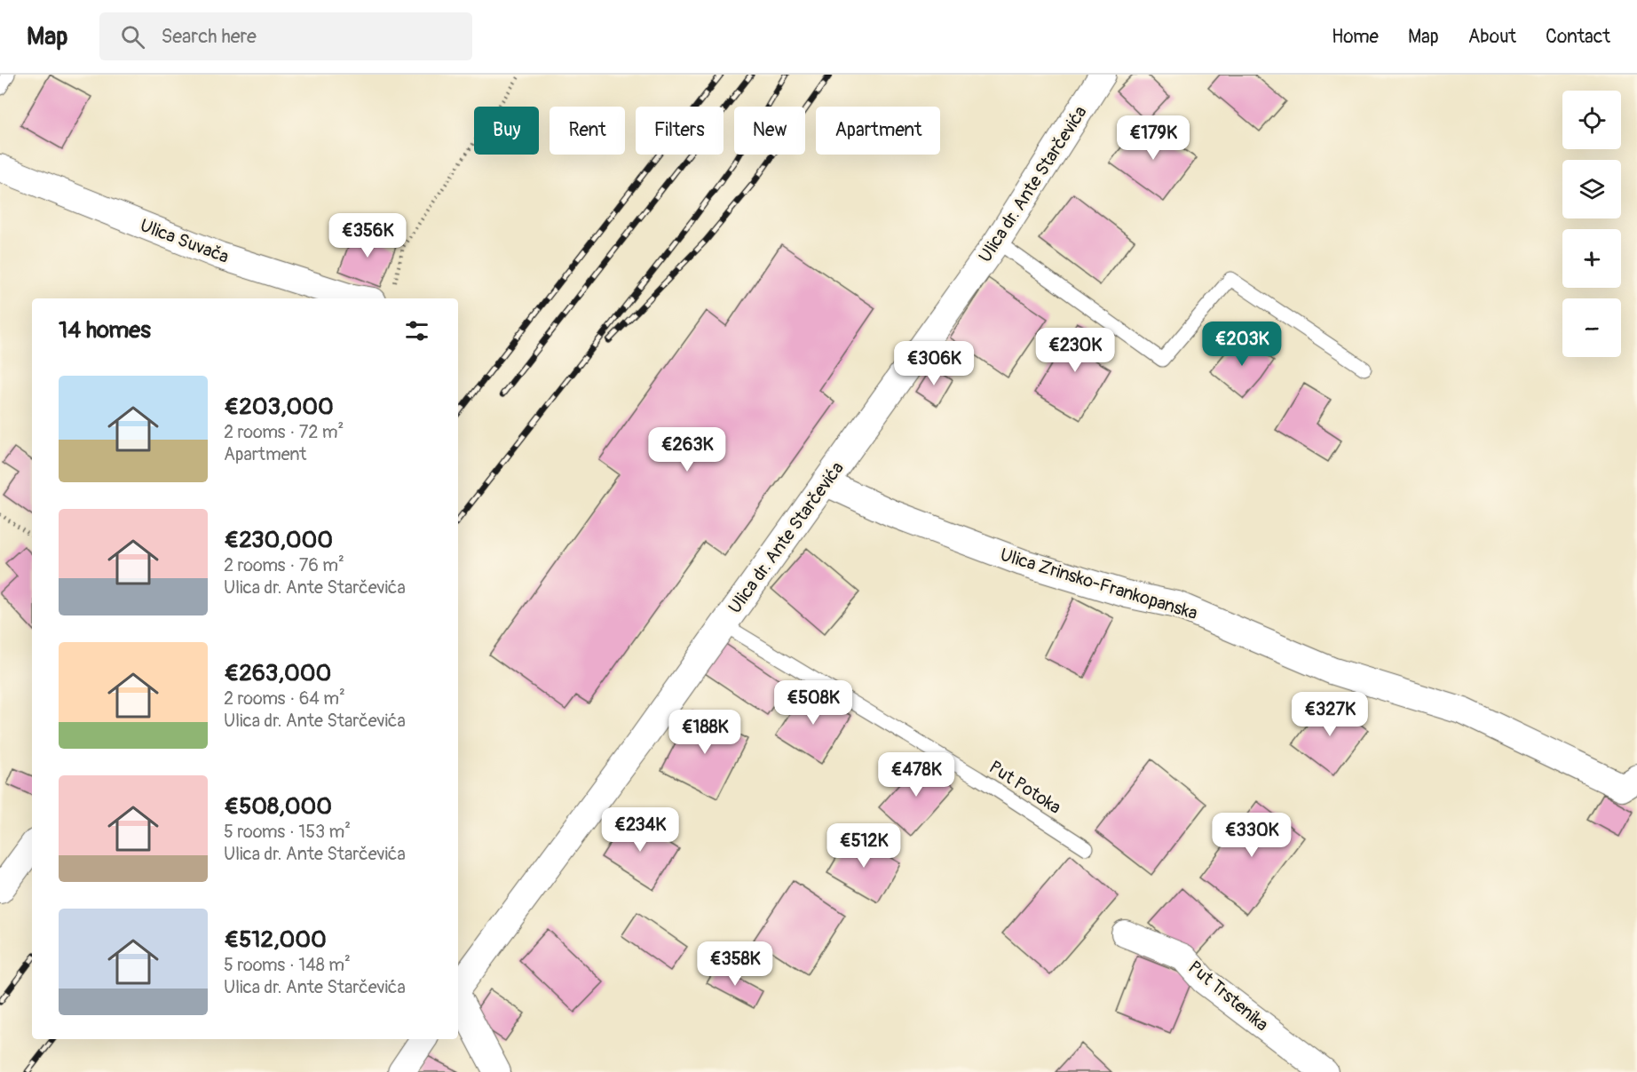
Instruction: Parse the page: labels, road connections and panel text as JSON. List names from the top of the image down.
{
  "streets": {
    "street": [
      "Ulica dr. Ante Starčevića",
      "Ulica Suvača",
      "Ulica Zrinsko-Frankopanska",
      "Put Trstenika"
    ],
    "lane": ["Put Potoka"]
  },
  "crossings": [
    ["Ulica dr. Ante Starčevića", "Ulica Zrinsko-Frankopanska"],
    ["Ulica dr. Ante Starčevića", "Put Potoka"]
  ],
  "page": {
    "header": "Map",
    "search": "Search here",
    "nav": [
      "Home",
      "Map",
      "About",
      "Contact"
    ],
    "map_buttons": ["+", "−"],
    "chip": [
      "Buy",
      "Rent",
      "Filters",
      "New",
      "Apartment"
    ],
    "price": [
      "€179K",
      "€356K",
      "€203K",
      "€230K",
      "€306K",
      "€263K",
      "€508K",
      "€327K",
      "€188K",
      "€478K",
      "€234K",
      "€330K",
      "€512K",
      "€358K"
    ],
    "heading": "14 homes",
    "list": [
      {
        "name": "€203,000",
        "note": "2 rooms · 72 m² · Apartment"
      },
      {
        "name": "€230,000",
        "note": "2 rooms · 76 m² · Ulica dr. Ante Starčevića"
      },
      {
        "name": "€263,000",
        "note": "2 rooms · 64 m² · Ulica dr. Ante Starčevića"
      },
      {
        "name": "€508,000",
        "note": "5 rooms · 153 m² · Ulica dr. Ante Starčevića"
      },
      {
        "name": "€512,000",
        "note": "5 rooms · 148 m² · Ulica dr. Ante Starčevića"
      }
    ]
  }
}
